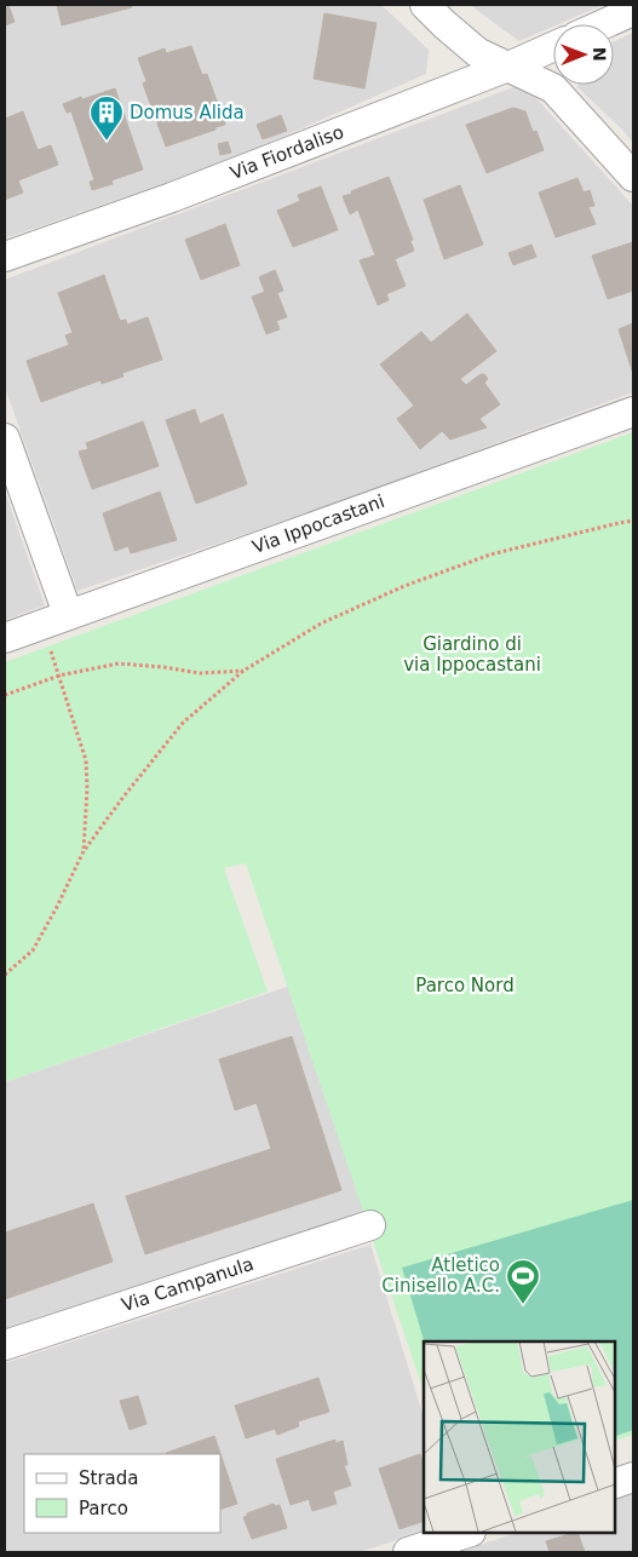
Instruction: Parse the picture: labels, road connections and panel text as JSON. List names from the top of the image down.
{
  "streets": {
    "street": ["Via Fiordaliso", "Via Ippocastani", "Via Campanula"]
  },
  "parks": ["Giardino di via Ippocastani", "Parco Nord"],
  "places": {
    "building": ["Domus Alida"],
    "sports": ["Atletico Cinisello A.C."]
  },
  "legend": ["Strada", "Parco"],
  "north": "right"
}
